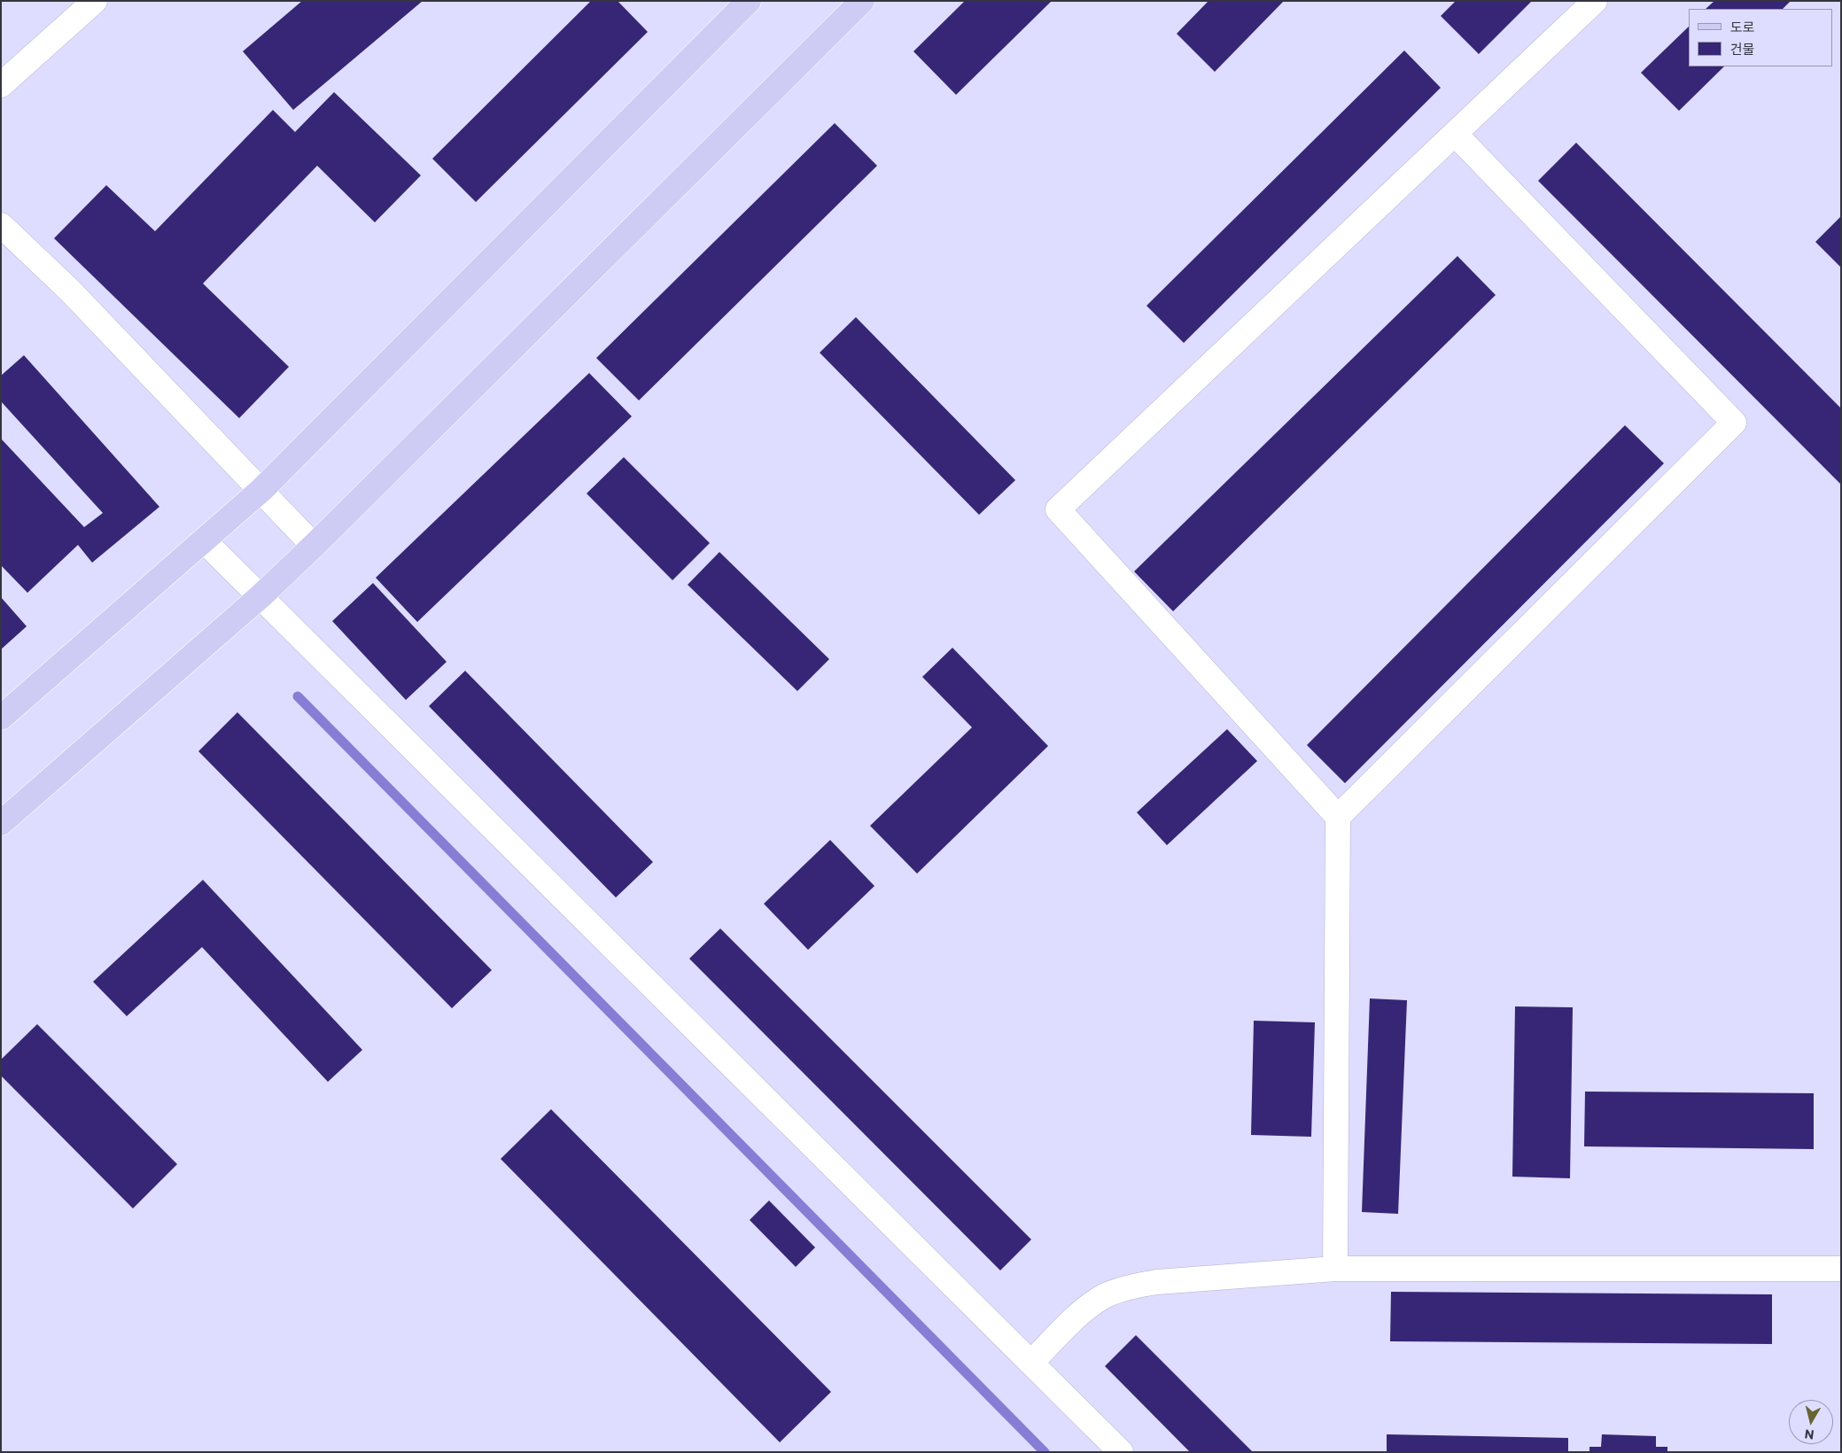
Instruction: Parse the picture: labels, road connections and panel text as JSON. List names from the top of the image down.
{
  "legend": ["도로", "건물"],
  "north": "bottom"
}
